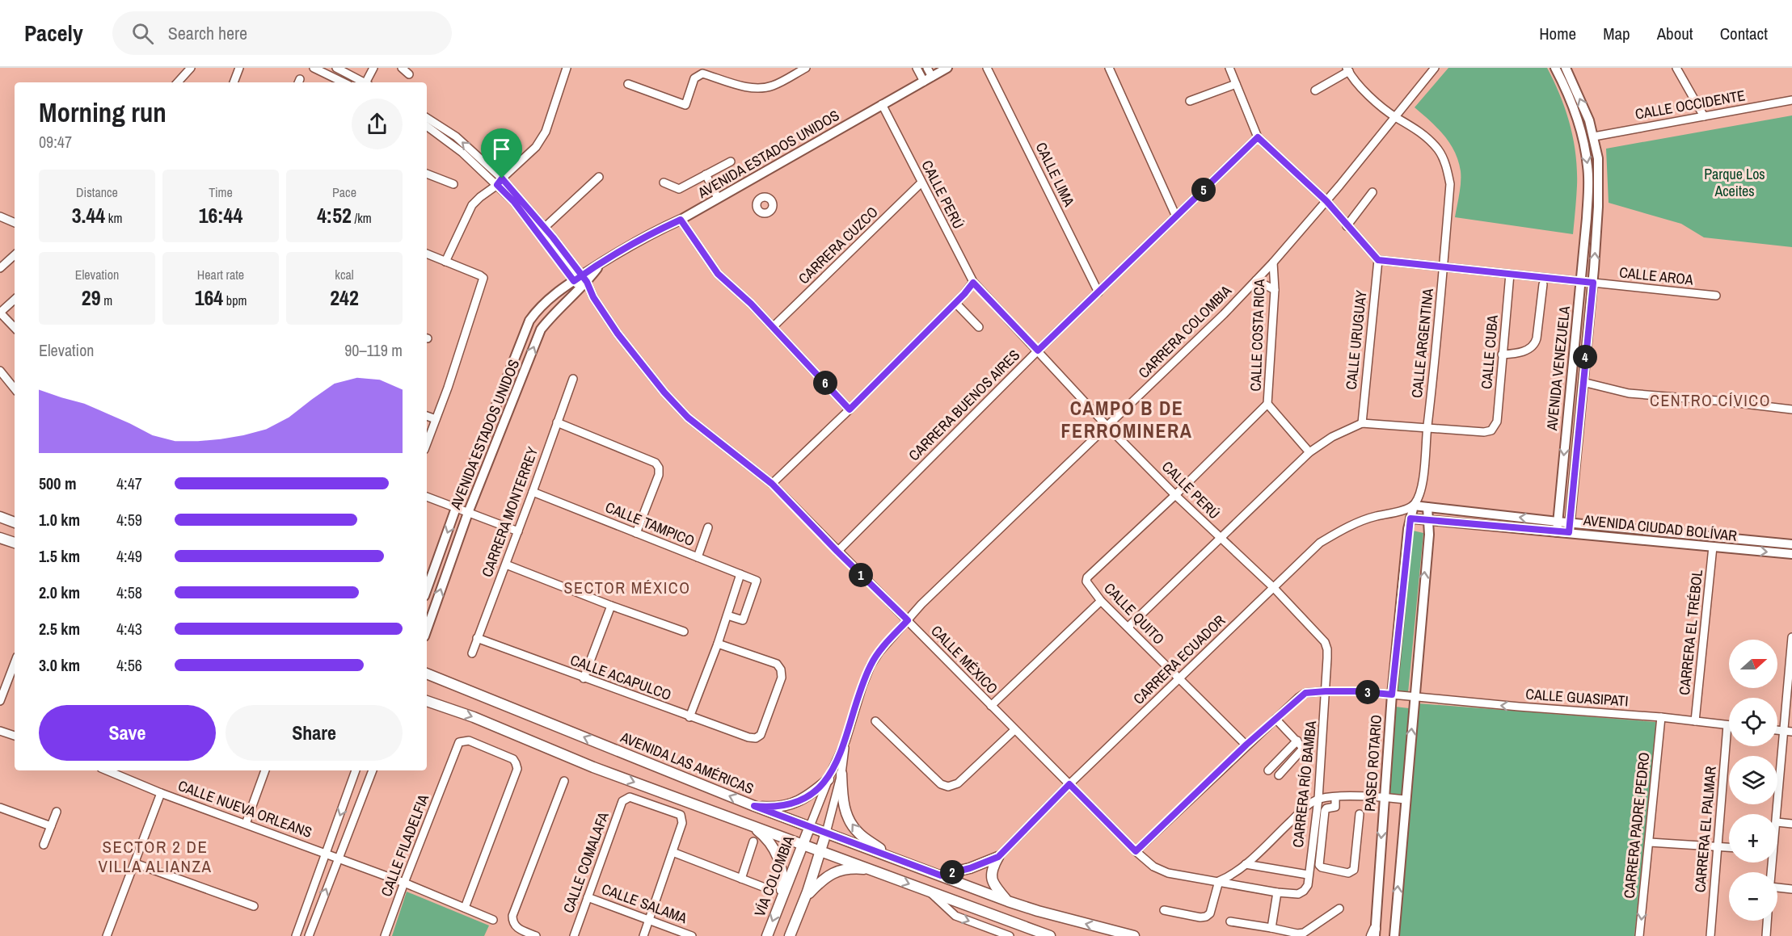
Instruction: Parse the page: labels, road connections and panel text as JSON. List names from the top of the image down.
{
  "streets": {
    "main road": ["AVENIDA LAS AMÉRICAS", "VÍA COLOMBIA"],
    "street": [
      "CALLE OCCIDENTE",
      "AVENIDA ESTADOS UNIDOS",
      "CALLE LIMA",
      "CALLE PERÚ",
      "CARRERA CUZCO",
      "CALLE AROA",
      "CARRERA COLOMBIA",
      "CALLE COSTA RICA",
      "CALLE URUGUAY",
      "CALLE ARGENTINA",
      "CALLE CUBA",
      "AVENIDA VENEZUELA",
      "CARRERA BUENOS AIRES",
      "CARRERA MONTERREY",
      "CALLE TAMPICO",
      "AVENIDA CIUDAD BOLÍVAR",
      "CALLE QUITO",
      "CARRERA EL TRÉBOL",
      "CALLE MÉXICO",
      "CARRERA ECUADOR",
      "CALLE ACAPULCO",
      "CALLE GUASIPATI",
      "PASEO ROTARIO",
      "CARRERA RÍO BAMBA",
      "CALLE NUEVA ORLEANS",
      "CARRERA PADRE PEDRO",
      "CARRERA EL PALMAR",
      "CALLE FILADELFIA",
      "CALLE COMALAFA",
      "CALLE SALAMA"
    ]
  },
  "crossings": [
    ["CALLE OCCIDENTE", "AVENIDA VENEZUELA"],
    ["AVENIDA ESTADOS UNIDOS", "CALLE PERÚ"],
    ["AVENIDA ESTADOS UNIDOS", "CALLE MÉXICO"],
    ["CALLE LIMA", "CARRERA BUENOS AIRES"],
    ["CALLE PERÚ", "CARRERA CUZCO"],
    ["CALLE PERÚ", "CARRERA COLOMBIA"],
    ["CALLE PERÚ", "CARRERA BUENOS AIRES"],
    ["CALLE PERÚ", "CALLE QUITO"],
    ["CALLE PERÚ", "CARRERA ECUADOR"],
    ["CALLE PERÚ", "CARRERA RÍO BAMBA"],
    ["CALLE AROA", "CALLE URUGUAY"],
    ["CALLE AROA", "CALLE ARGENTINA"],
    ["CALLE AROA", "CALLE CUBA"],
    ["CALLE AROA", "AVENIDA VENEZUELA"],
    ["CARRERA COLOMBIA", "CALLE COSTA RICA"],
    ["CARRERA COLOMBIA", "CALLE ARGENTINA"],
    ["CARRERA COLOMBIA", "CALLE MÉXICO"],
    ["CARRERA COLOMBIA", "AVENIDA LAS AMÉRICAS"],
    ["CARRERA COLOMBIA", "VÍA COLOMBIA"],
    ["CALLE ARGENTINA", "CALLE CUBA"],
    ["CALLE ARGENTINA", "AVENIDA CIUDAD BOLÍVAR"],
    ["CALLE ARGENTINA", "CARRERA ECUADOR"],
    ["CALLE ARGENTINA", "PASEO ROTARIO"],
    ["AVENIDA VENEZUELA", "AVENIDA CIUDAD BOLÍVAR"],
    ["CARRERA BUENOS AIRES", "CALLE MÉXICO"],
    ["CARRERA MONTERREY", "CALLE TAMPICO"],
    ["CARRERA MONTERREY", "CALLE ACAPULCO"],
    ["AVENIDA CIUDAD BOLÍVAR", "CARRERA EL TRÉBOL"],
    ["AVENIDA CIUDAD BOLÍVAR", "CARRERA ECUADOR"],
    ["AVENIDA CIUDAD BOLÍVAR", "PASEO ROTARIO"],
    ["CALLE QUITO", "CARRERA ECUADOR"],
    ["CALLE QUITO", "CALLE GUASIPATI"],
    ["CARRERA EL TRÉBOL", "CALLE GUASIPATI"],
    ["CALLE MÉXICO", "CARRERA ECUADOR"],
    ["CALLE MÉXICO", "CALLE GUASIPATI"],
    ["CALLE MÉXICO", "CARRERA RÍO BAMBA"],
    ["CARRERA ECUADOR", "PASEO ROTARIO"],
    ["CALLE GUASIPATI", "PASEO ROTARIO"],
    ["CALLE GUASIPATI", "CARRERA RÍO BAMBA"],
    ["CALLE GUASIPATI", "CARRERA PADRE PEDRO"],
    ["CALLE GUASIPATI", "CARRERA EL PALMAR"],
    ["AVENIDA LAS AMÉRICAS", "VÍA COLOMBIA"],
    ["CALLE NUEVA ORLEANS", "CALLE FILADELFIA"],
    ["CALLE COMALAFA", "CALLE SALAMA"]
  ],
  "one_way": ["CALLE GUASIPATI", "CARRERA PADRE PEDRO"],
  "districts": [
    "CENTRO CÍVICO",
    "CAMPO B DE FERROMINERA",
    "SECTOR MÉXICO",
    "SECTOR 2 DE VILLA ALIANZA"
  ],
  "parks": ["Parque Los Aceites"],
  "north": "right",
  "page": {
    "header": "Pacely",
    "search": "Search here",
    "nav": [
      "Home",
      "Map",
      "About",
      "Contact"
    ],
    "heading": ["Morning run", "09:47"],
    "stats": [
      ["Distance", "3.44 km"],
      ["Time", "16:44"],
      ["Pace", "4:52 /km"],
      ["Elevation", "29 m"],
      ["Heart rate", "164 bpm"],
      ["kcal", "242"]
    ],
    "pins": [
      "5",
      "4",
      "6",
      "1",
      "3",
      "2"
    ],
    "chart": ["Elevation", "90–119 m"],
    "list": [
      {
        "name": "500 m",
        "note": "4:47"
      },
      {
        "name": "1.0 km",
        "note": "4:59"
      },
      {
        "name": "1.5 km",
        "note": "4:49"
      },
      {
        "name": "2.0 km",
        "note": "4:58"
      },
      {
        "name": "2.5 km",
        "note": "4:43"
      },
      {
        "name": "3.0 km",
        "note": "4:56"
      }
    ],
    "map_buttons": ["+", "−"],
    "buttons": ["Save", "Share"]
  }
}
